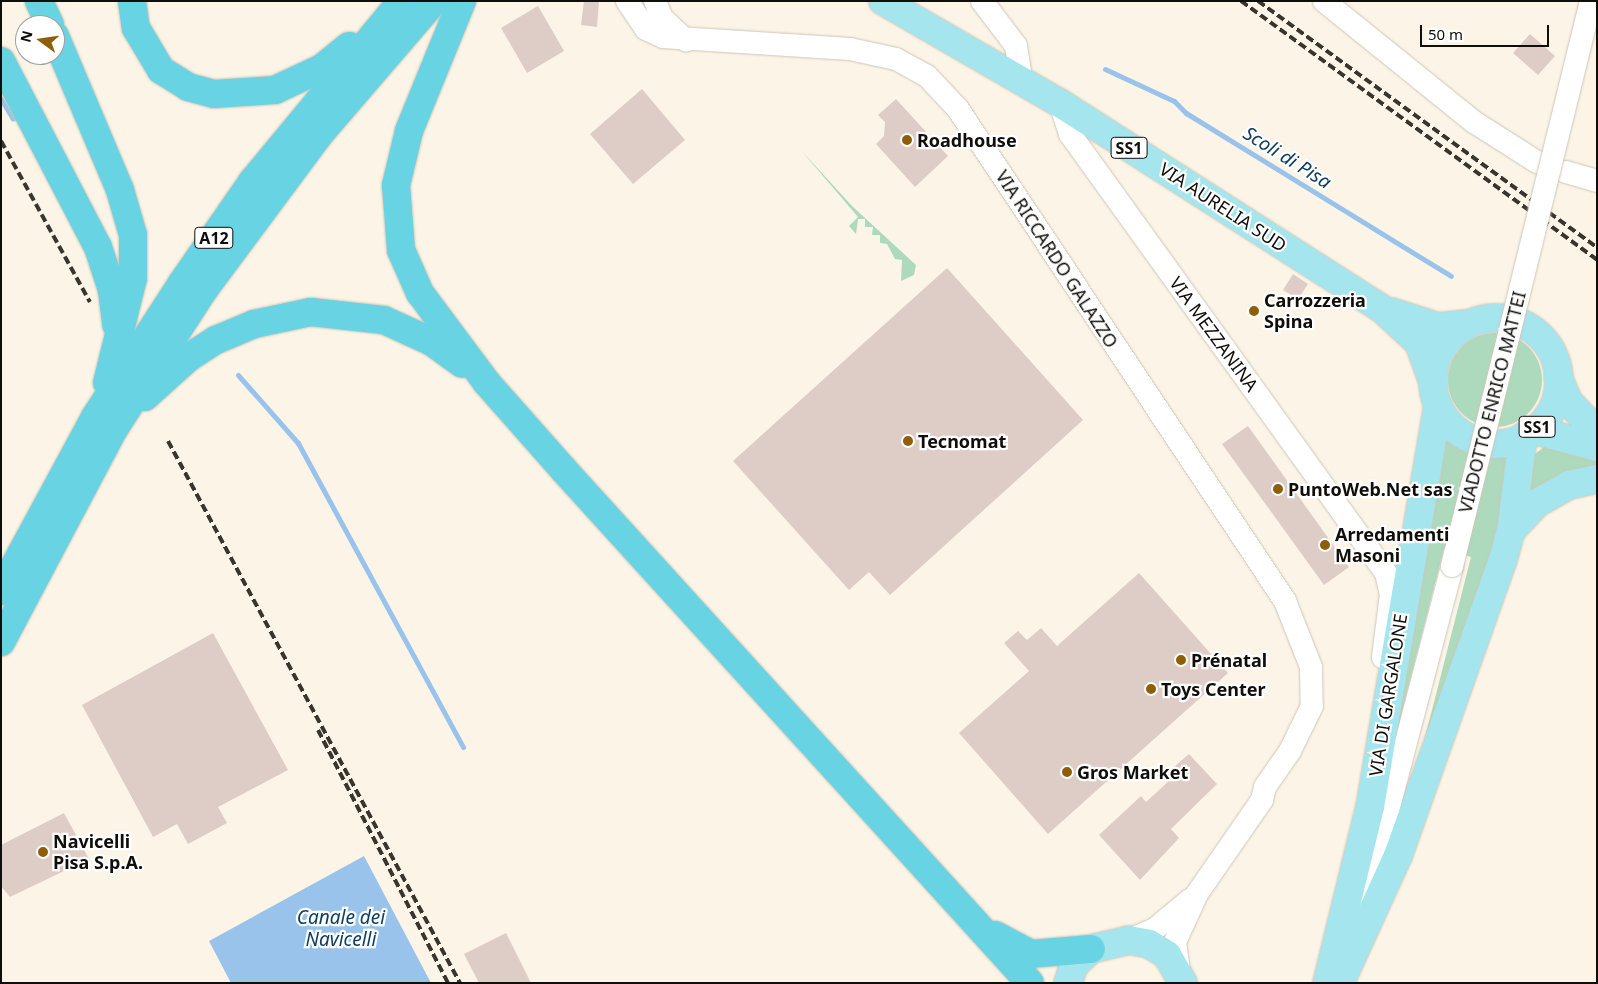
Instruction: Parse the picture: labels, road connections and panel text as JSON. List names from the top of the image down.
{
  "streets": {
    "highway": ["A12"],
    "main road": ["SS1", "VIA AURELIA SUD", "VIA DI GARGALONE"],
    "street": ["VIA RICCARDO GALAZZO", "VIA MEZZANINA", "VIADOTTO ENRICO MATTEI"]
  },
  "crossings": [
    ["SS1", "VIA AURELIA SUD"],
    ["SS1", "VIA DI GARGALONE"],
    ["VIA AURELIA SUD", "VIA MEZZANINA"],
    ["VIA AURELIA SUD", "VIA DI GARGALONE"],
    ["VIA MEZZANINA", "VIA DI GARGALONE"],
    ["VIADOTTO ENRICO MATTEI", "VIA DI GARGALONE"]
  ],
  "water": ["Scoli di Pisa", "Canale dei Navicelli"],
  "places": [
    "Roadhouse",
    "Carrozzeria Spina",
    "Tecnomat",
    "PuntoWeb.Net sas",
    "Arredamenti Masoni",
    "Prénatal",
    "Toys Center",
    "Gros Market",
    "Navicelli Pisa S.p.A."
  ],
  "scale_bar": "50 m",
  "north": "left"
}
